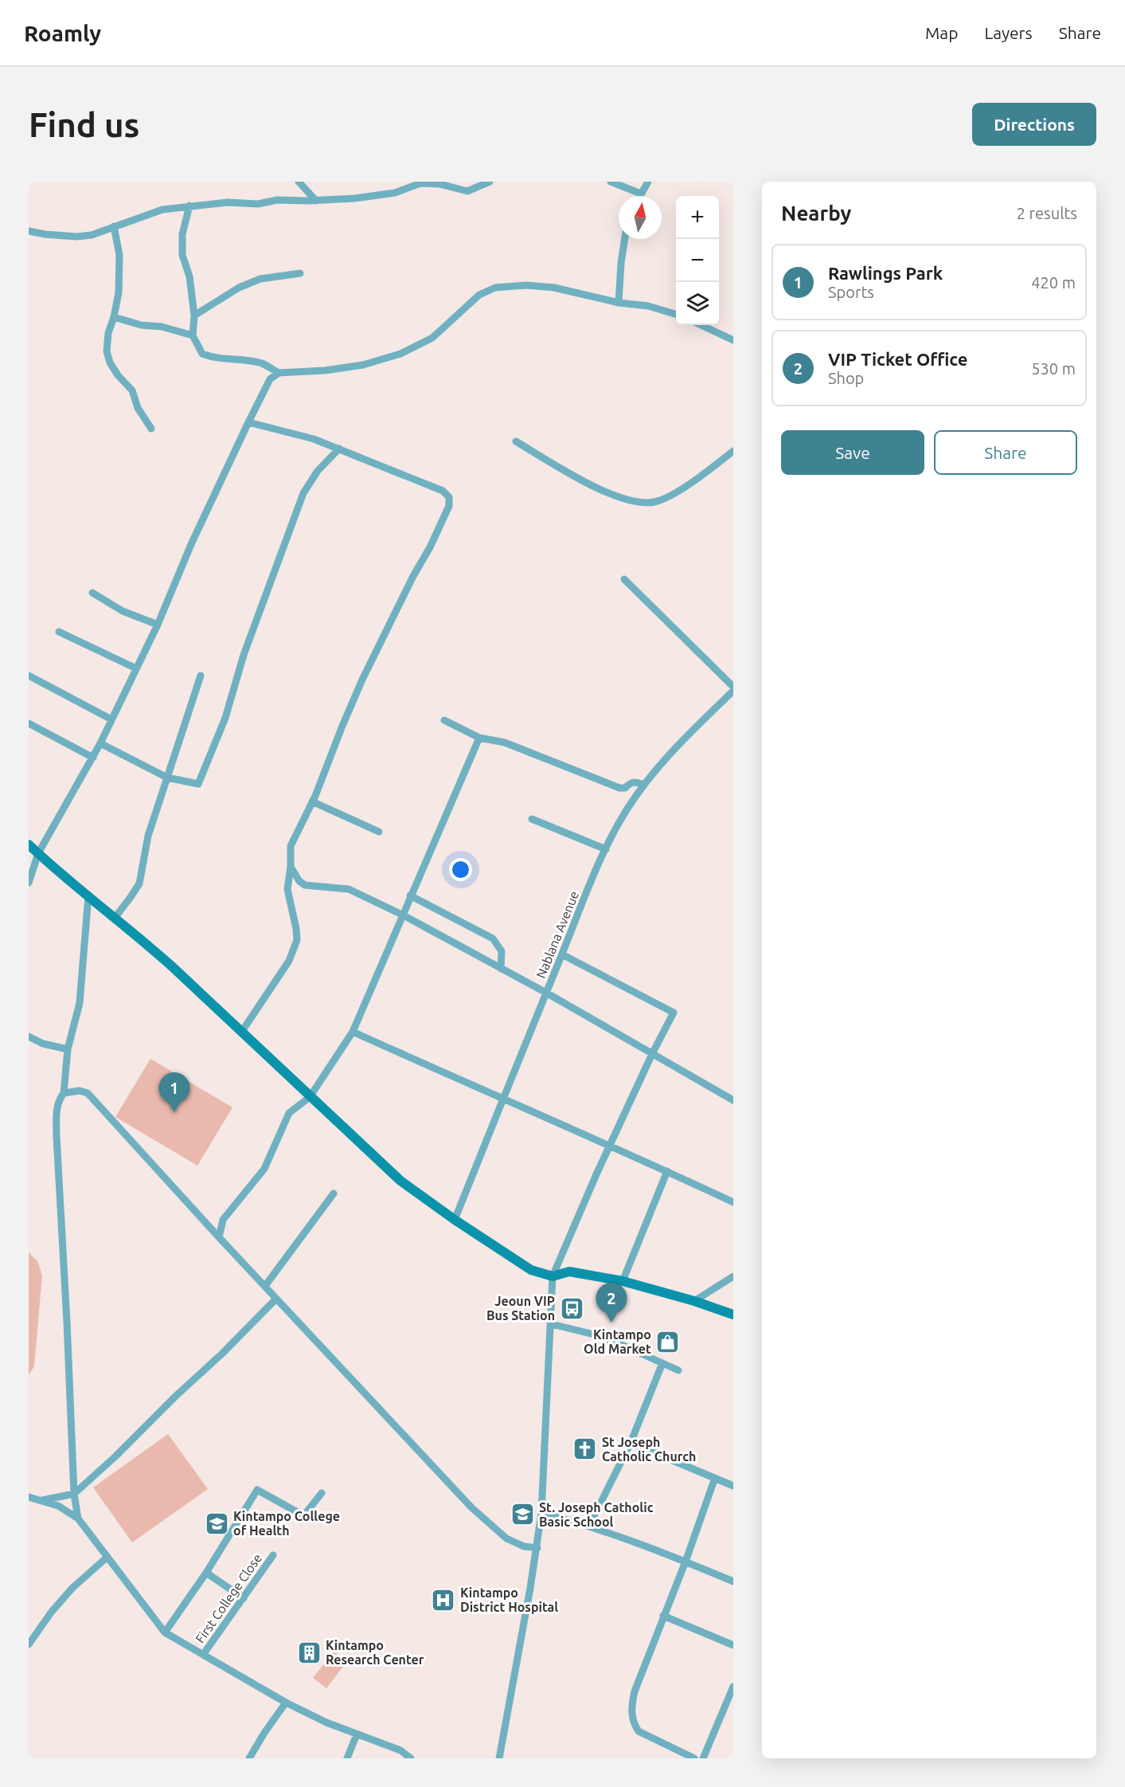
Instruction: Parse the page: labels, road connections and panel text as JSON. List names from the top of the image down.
{
  "streets": {
    "street": ["Nablana Avenue", "First College Close"]
  },
  "places": {
    "bus stop": ["Jeoun VIP Bus Station"],
    "shop": ["Kintampo Old Market"],
    "church": ["St Joseph Catholic Church"],
    "school or university": ["St. Joseph Catholic Basic School", "Kintampo College of Health"],
    "hospital": ["Kintampo District Hospital"],
    "building": ["Kintampo Research Center"]
  },
  "north": "top",
  "page": {
    "header": "Roamly",
    "nav": ["Map", "Layers", "Share"],
    "buttons": [
      "Directions",
      ["Save", "Share"]
    ],
    "title": "Find us",
    "heading": ["Nearby", "2 results"],
    "map_buttons": ["+", "−"],
    "list": [
      {
        "mark": "1",
        "name": "Rawlings Park",
        "note": "Sports",
        "value": "420 m"
      },
      {
        "mark": "2",
        "name": "VIP Ticket Office",
        "note": "Shop",
        "value": "530 m"
      }
    ],
    "pins": ["1", "2"]
  }
}
